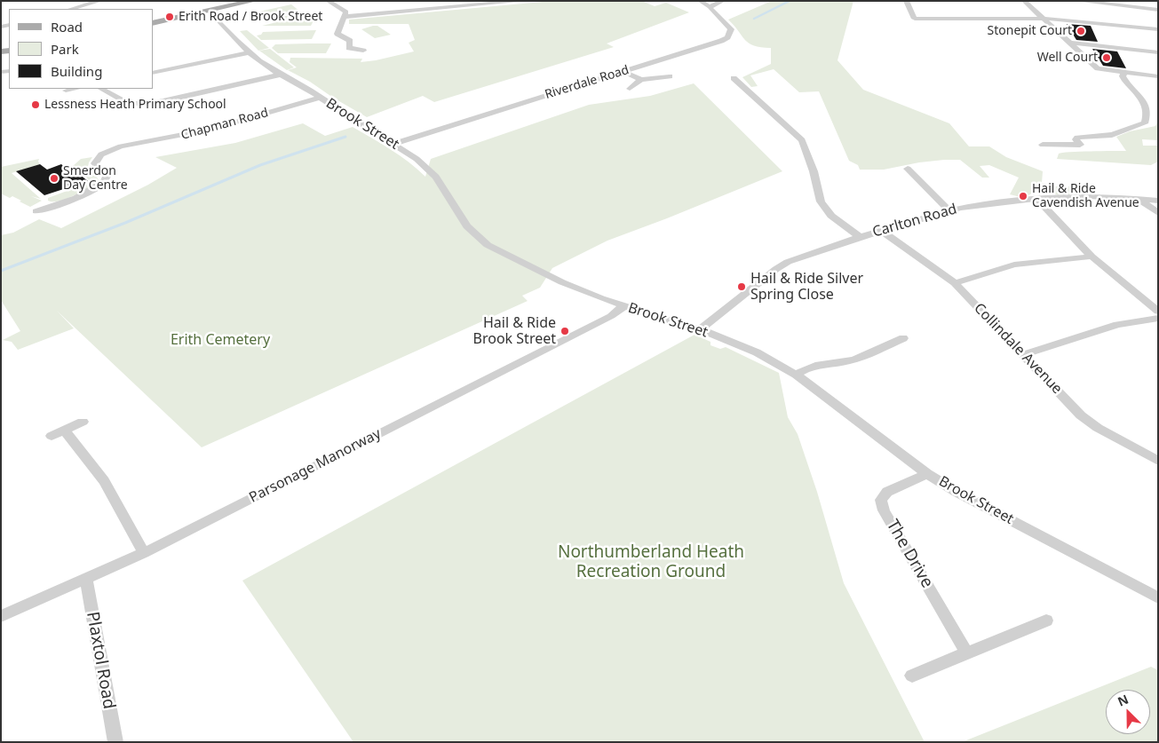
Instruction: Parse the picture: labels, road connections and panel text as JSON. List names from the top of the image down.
{
  "streets": {
    "street": [
      "Riverdale Road",
      "Chapman Road",
      "Brook Street",
      "Carlton Road",
      "Collindale Avenue",
      "Parsonage Manorway",
      "The Drive",
      "Plaxtol Road"
    ]
  },
  "crossings": [
    ["Riverdale Road", "Brook Street"],
    ["Chapman Road", "Brook Street"],
    ["Brook Street", "Carlton Road"],
    ["Brook Street", "Parsonage Manorway"],
    ["Brook Street", "The Drive"],
    ["Carlton Road", "Collindale Avenue"],
    ["Parsonage Manorway", "Plaxtol Road"]
  ],
  "parks": ["Erith Cemetery", "Northumberland Heath Recreation Ground"],
  "places": [
    "Erith Road / Brook Street",
    "Stonepit Court",
    "Well Court",
    "Lessness Heath Primary School",
    "Smerdon Day Centre",
    "Hail & Ride Cavendish Avenue",
    "Hail & Ride Silver Spring Close",
    "Hail & Ride Brook Street"
  ],
  "legend": ["Road", "Park", "Building"],
  "north": "top left"
}
